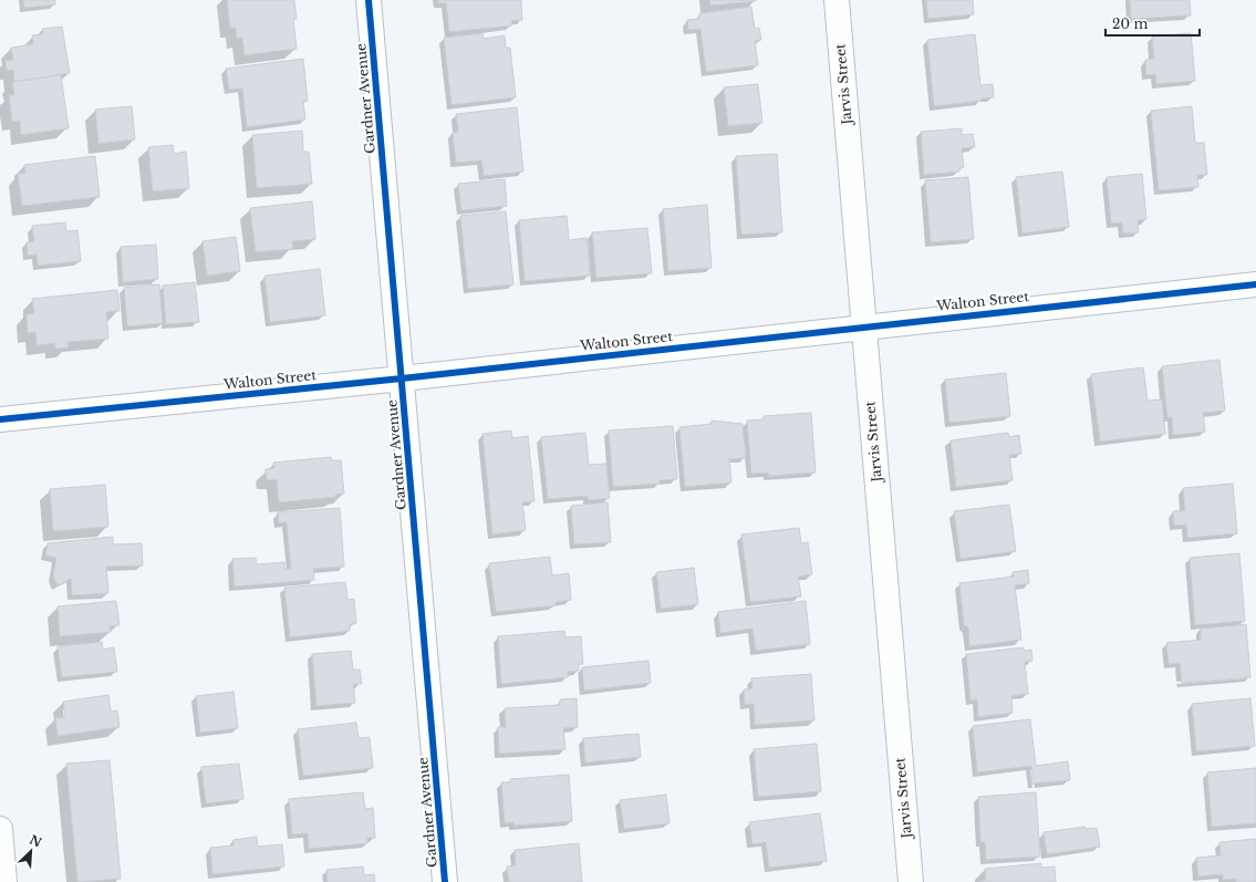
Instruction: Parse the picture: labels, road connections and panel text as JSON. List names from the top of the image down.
{
  "streets": {
    "street": ["Jarvis Street", "Gardner Avenue", "Walton Street"]
  },
  "crossings": [
    ["Jarvis Street", "Walton Street"],
    ["Gardner Avenue", "Walton Street"]
  ],
  "scale_bar": "20 m",
  "north": "top right"
}
